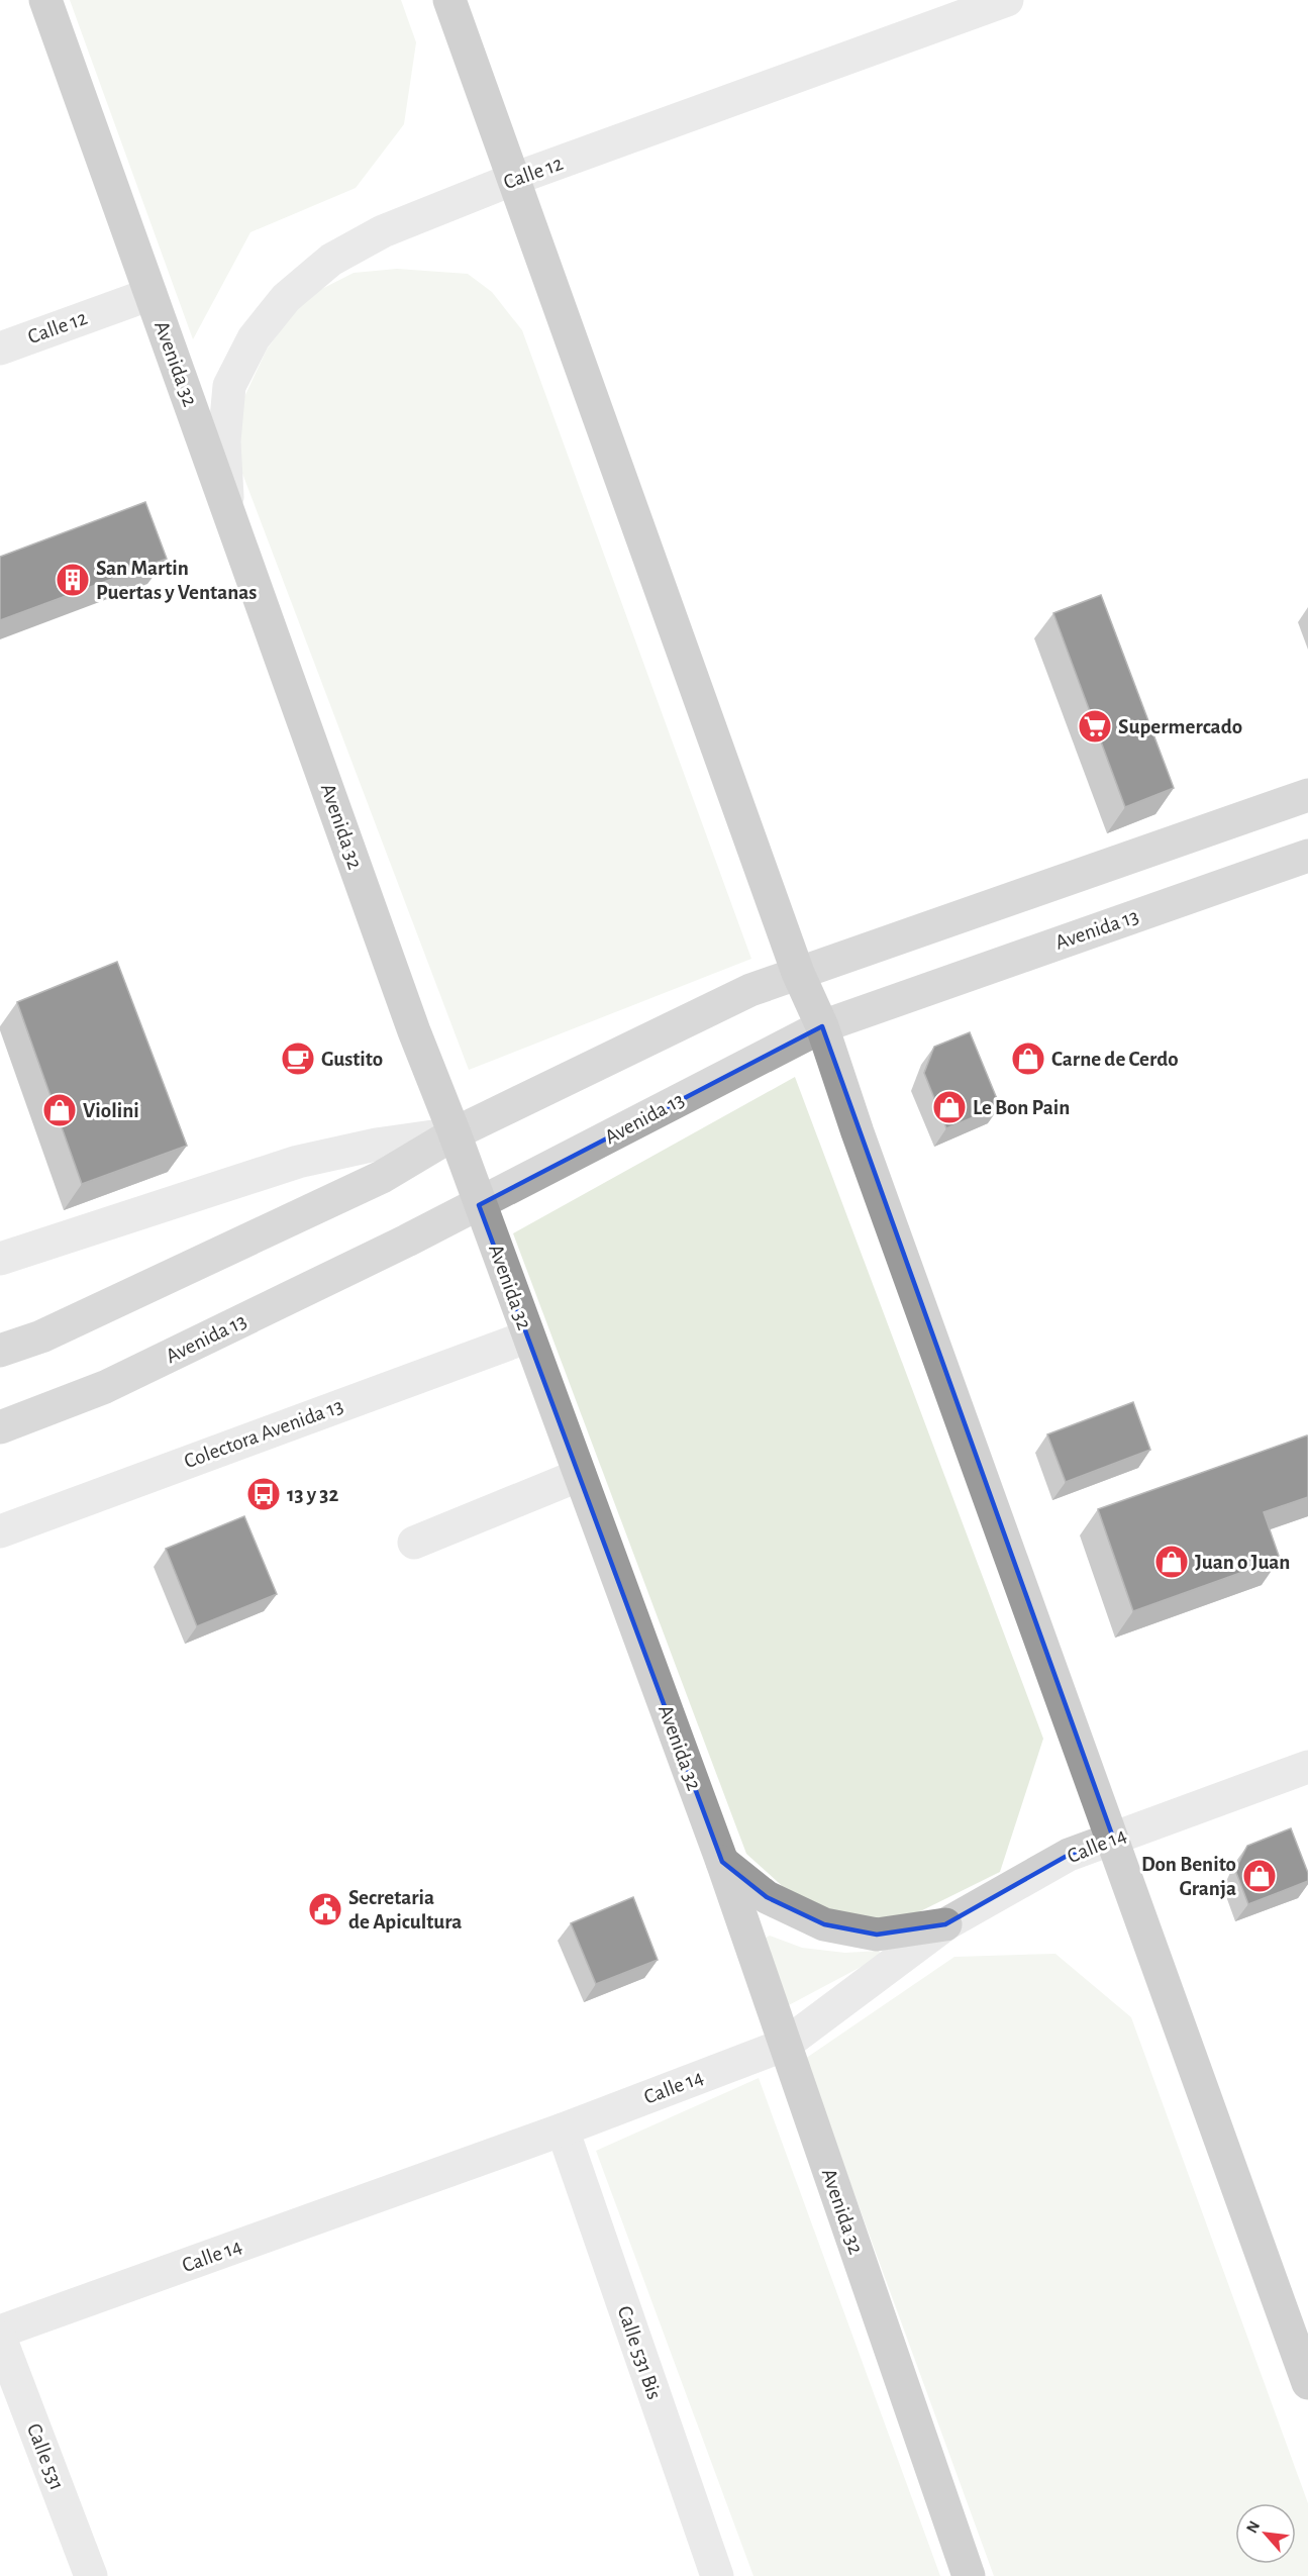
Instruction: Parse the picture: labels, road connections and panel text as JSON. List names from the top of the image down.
{
  "streets": {
    "highway": ["Avenida 32"],
    "main road": ["Avenida 13"],
    "street": [
      "Calle 12",
      "Colectora Avenida 13",
      "Calle 14",
      "Calle 531 Bis",
      "Calle 531"
    ]
  },
  "crossings": [
    ["Calle 12", "Avenida 32"],
    ["Avenida 32", "Avenida 13"],
    ["Avenida 32", "Colectora Avenida 13"],
    ["Avenida 32", "Calle 14"],
    ["Calle 14", "Calle 531 Bis"]
  ],
  "places": {
    "building": ["San Martin Puertas y Ventanas"],
    "supermarket": ["Supermercado"],
    "cafe": ["Gustito"],
    "shop": [
      "Carne de Cerdo",
      "Le Bon Pain",
      "Violini",
      "Juan o Juan",
      "Don Benito Granja"
    ],
    "bus stop": ["13 y 32"],
    "public building": ["Secretaria de Apicultura"]
  },
  "north": "top left"
}
